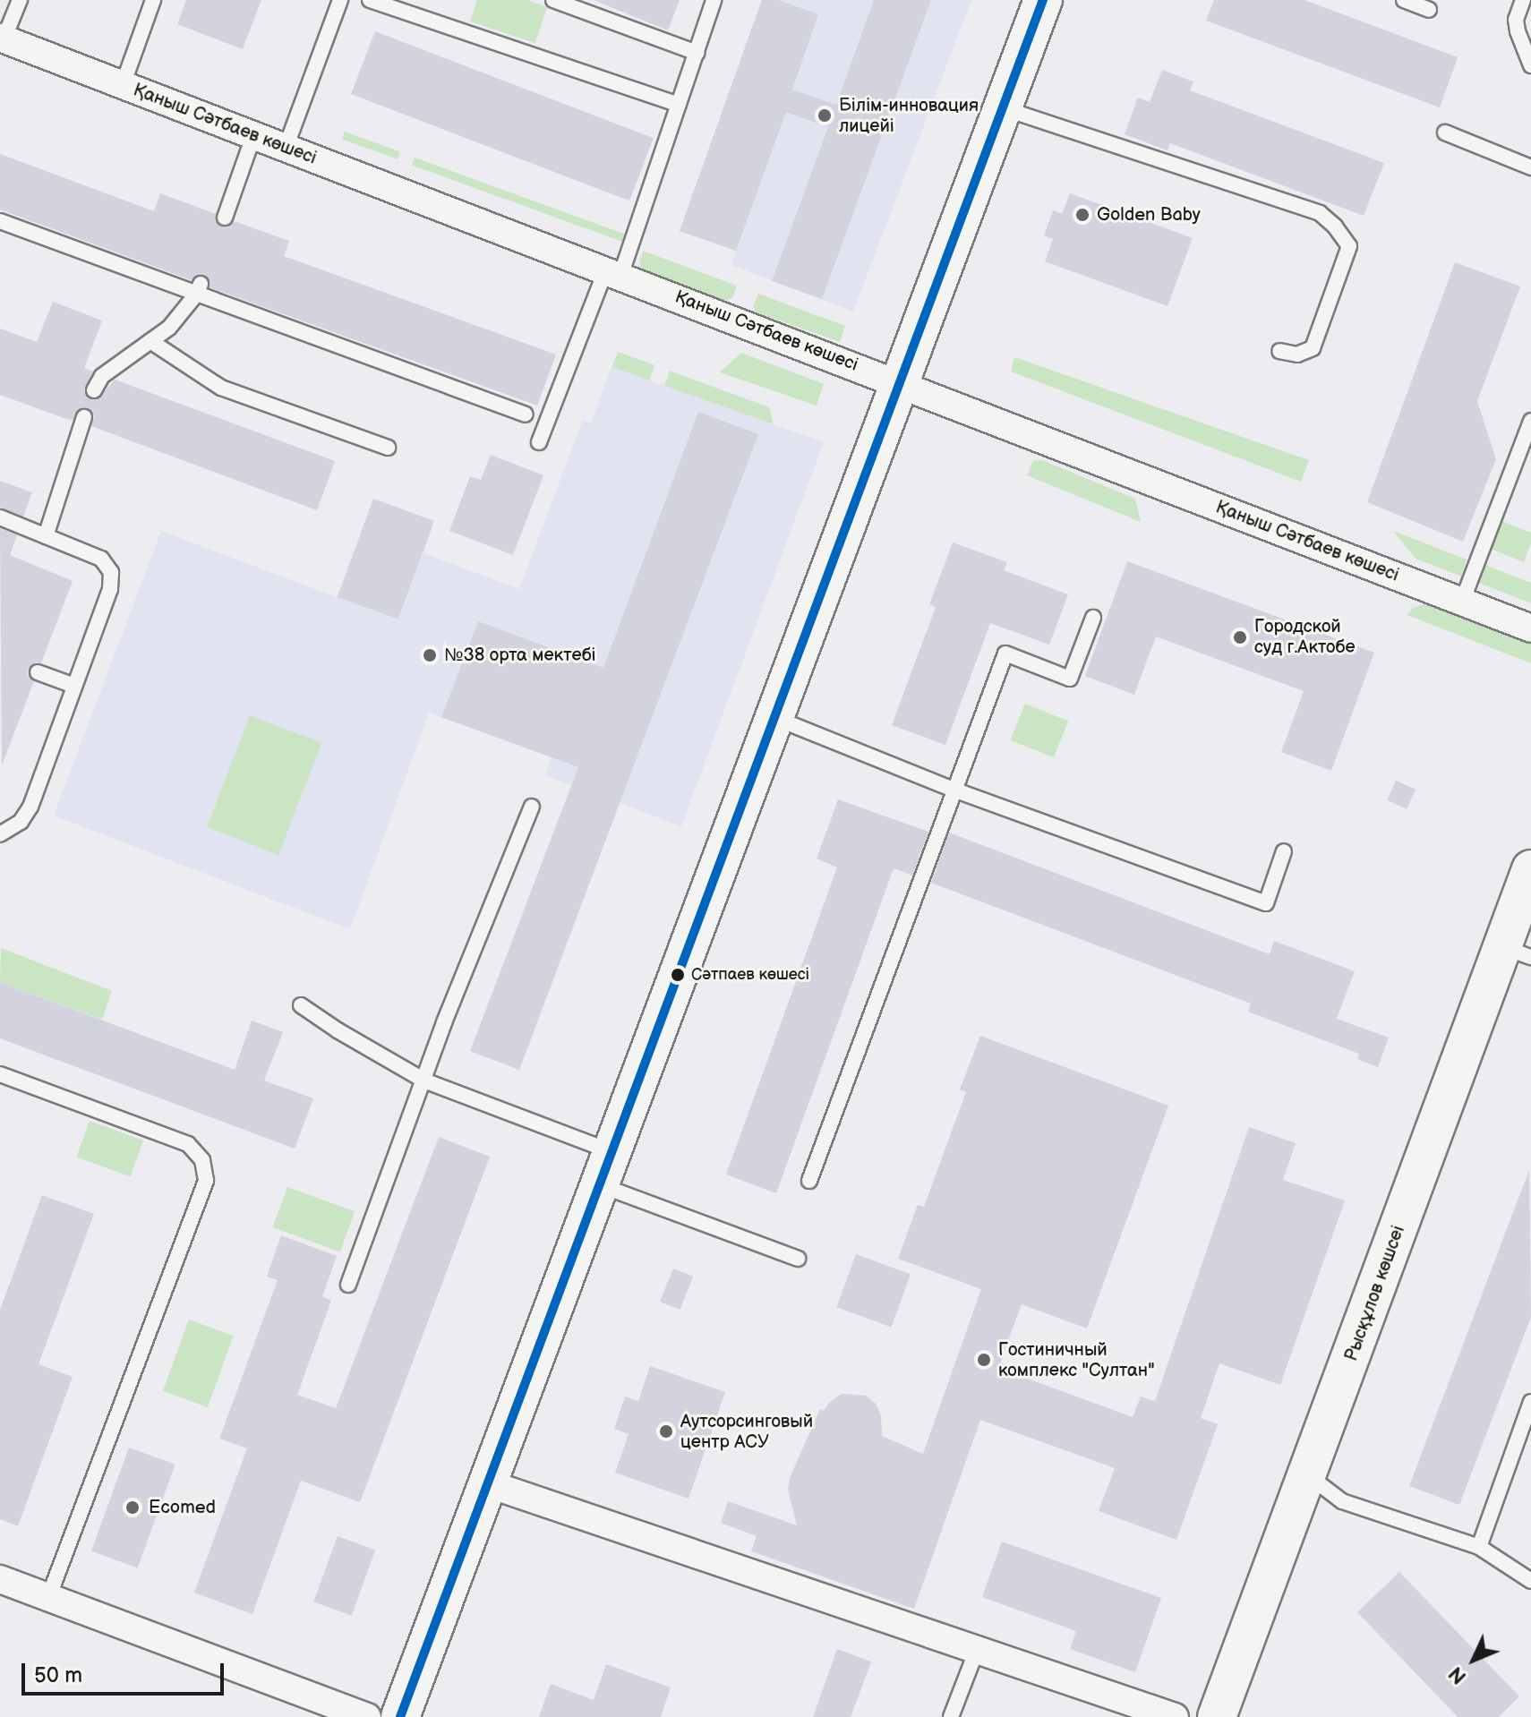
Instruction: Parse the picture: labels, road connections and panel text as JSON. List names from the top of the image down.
{
  "streets": {
    "street": ["Қаныш Сәтбаев көшесі", "Рысқұлов көшсеі"]
  },
  "places": [
    "Білім-инновация лицейі",
    "Golden Baby",
    "Городской суд г.Актобе",
    "№38 орта мектебі",
    "Сәтпаев көшесі",
    "Гостиничный комплекс \"Султан\"",
    "Аутсорсинговый центр АСУ",
    "Ecomed"
  ],
  "scale_bar": "50 m",
  "north": "bottom left"
}
